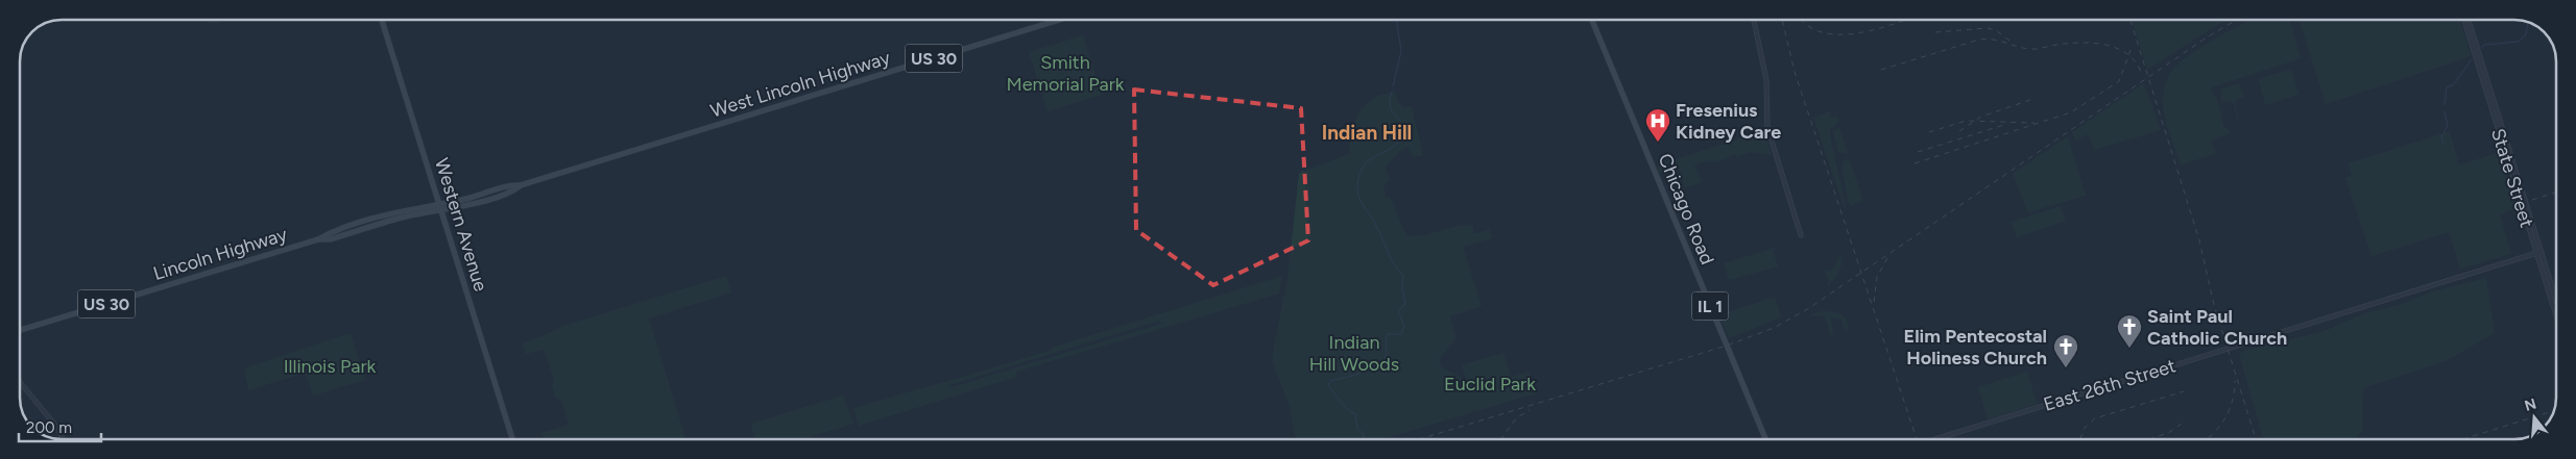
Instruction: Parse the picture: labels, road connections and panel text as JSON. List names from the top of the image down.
{
  "streets": {
    "main road": [
      "US 30",
      "West Lincoln Highway",
      "Chicago Road",
      "Western Avenue",
      "Lincoln Highway",
      "IL 1"
    ],
    "street": ["State Street", "East 26th Street"]
  },
  "crossings": [
    ["West Lincoln Highway", "Western Avenue"],
    ["West Lincoln Highway", "Lincoln Highway"],
    ["State Street", "East 26th Street"],
    ["Western Avenue", "Lincoln Highway"]
  ],
  "districts": ["Indian Hill"],
  "parks": [
    "Smith Memorial Park",
    "Indian Hill Woods",
    "Illinois Park",
    "Euclid Park"
  ],
  "places": {
    "hospital": ["Fresenius Kidney Care"],
    "church": ["Saint Paul Catholic Church", "Elim Pentecostal Holiness Church"]
  },
  "scale_bar": "200 m",
  "north": "top"
}
